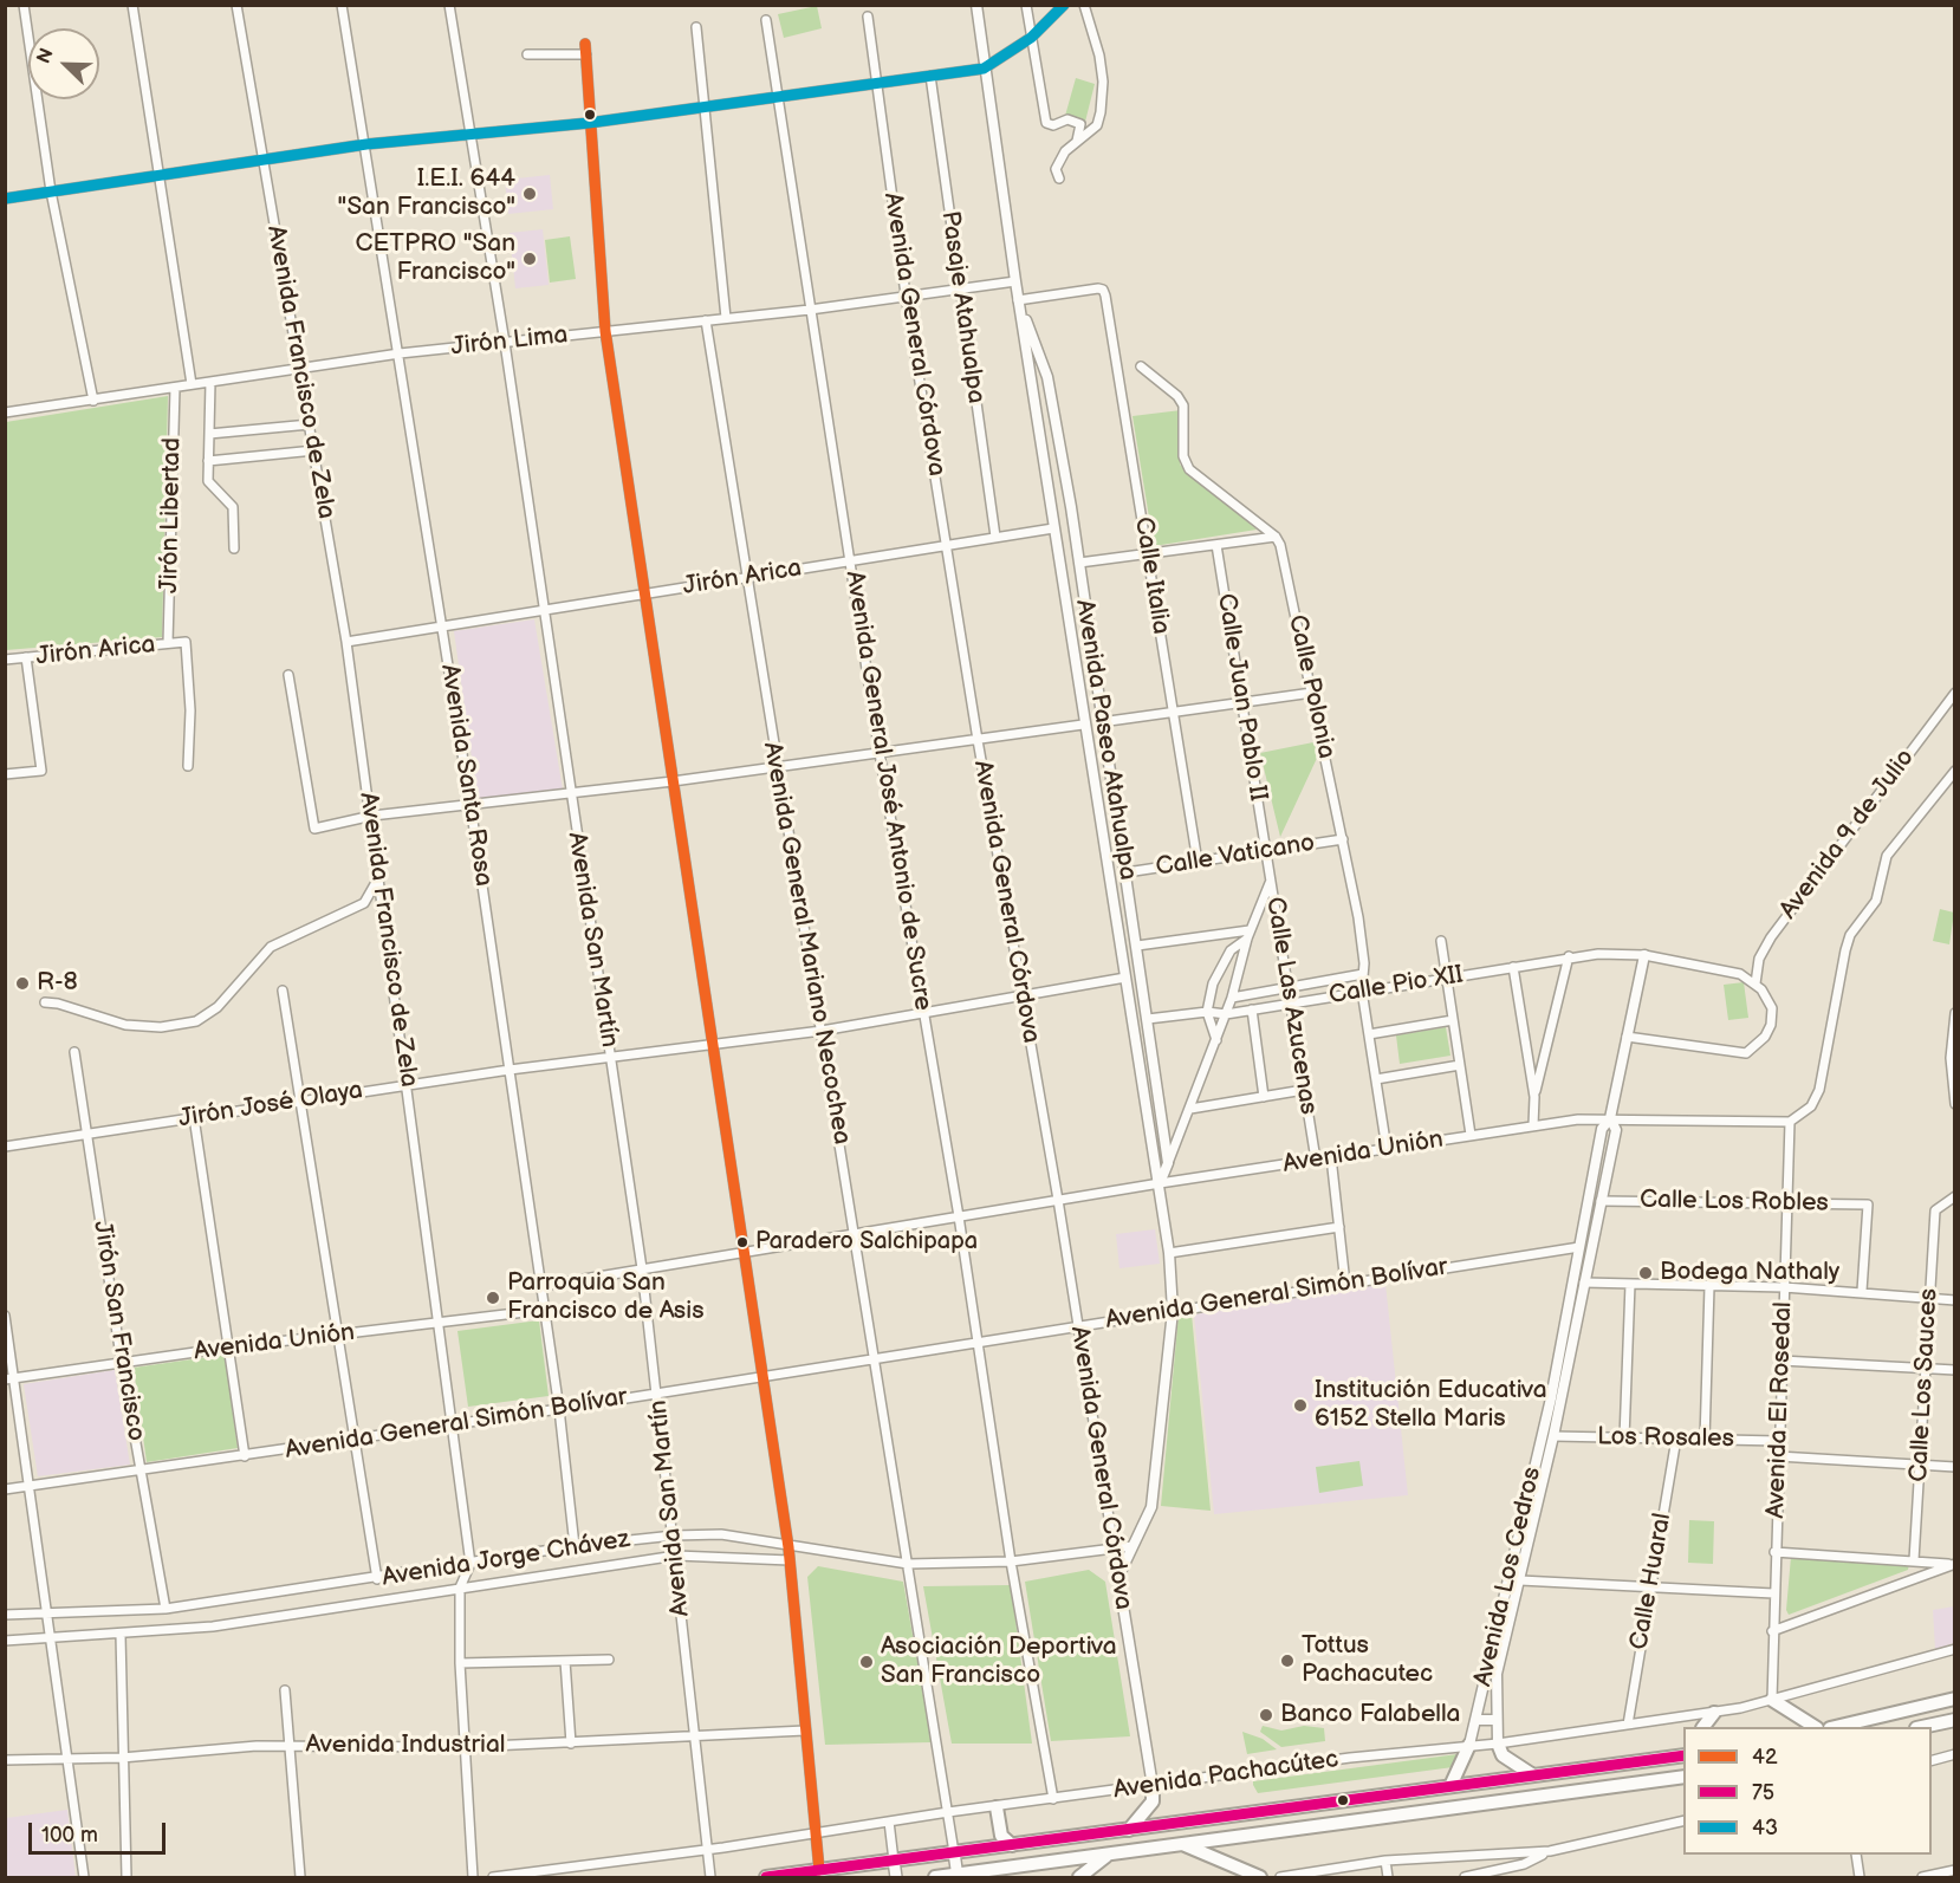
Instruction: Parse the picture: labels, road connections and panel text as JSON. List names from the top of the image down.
{
  "streets": {
    "main road": ["Avenida Pachacútec"],
    "street": [
      "Pasaje Atahualpa",
      "Avenida General Córdova",
      "Jirón Lima",
      "Avenida Francisco de Zela",
      "Jirón Libertad",
      "Calle Italia",
      "Jirón Arica",
      "Calle Polonia",
      "Calle Juan Pablo II",
      "Avenida Paseo Atahualpa",
      "Avenida Santa Rosa",
      "Avenida General José Antonio de Sucre",
      "Avenida 9 de Julio",
      "Calle Vaticano",
      "Avenida San Martín",
      "Avenida General Mariano Necochea",
      "Calle Pio XII",
      "Calle Las Azucenas",
      "Jirón José Olaya",
      "Avenida Unión",
      "Calle Los Robles",
      "Avenida General Simón Bolívar",
      "Jirón San Francisco",
      "Calle Los Sauces",
      "Avenida El Rosedal",
      "Los Rosales",
      "Avenida Jorge Chávez",
      "Avenida Los Cedros",
      "Calle Huaral",
      "Avenida Industrial"
    ]
  },
  "crossings": [
    ["Pasaje Atahualpa", "Jirón Lima"],
    ["Pasaje Atahualpa", "Jirón Arica"],
    ["Avenida General Córdova", "Jirón Lima"],
    ["Avenida General Córdova", "Jirón Arica"],
    ["Avenida General Córdova", "Avenida Paseo Atahualpa"],
    ["Avenida General Córdova", "Jirón José Olaya"],
    ["Avenida General Córdova", "Avenida Unión"],
    ["Avenida General Córdova", "Avenida General Simón Bolívar"],
    ["Avenida General Córdova", "Avenida Jorge Chávez"],
    ["Avenida General Córdova", "Avenida Pachacútec"],
    ["Jirón Lima", "Avenida Francisco de Zela"],
    ["Jirón Lima", "Jirón Libertad"],
    ["Jirón Lima", "Avenida Paseo Atahualpa"],
    ["Jirón Lima", "Avenida Santa Rosa"],
    ["Jirón Lima", "Avenida General José Antonio de Sucre"],
    ["Jirón Lima", "Avenida San Martín"],
    ["Jirón Lima", "Avenida General Mariano Necochea"],
    ["Avenida Francisco de Zela", "Jirón Arica"],
    ["Avenida Francisco de Zela", "Jirón José Olaya"],
    ["Avenida Francisco de Zela", "Avenida Unión"],
    ["Avenida Francisco de Zela", "Avenida General Simón Bolívar"],
    ["Avenida Francisco de Zela", "Avenida Jorge Chávez"],
    ["Jirón Libertad", "Jirón Arica"],
    ["Calle Italia", "Avenida Paseo Atahualpa"],
    ["Calle Italia", "Calle Vaticano"],
    ["Jirón Arica", "Avenida Paseo Atahualpa"],
    ["Jirón Arica", "Avenida Santa Rosa"],
    ["Jirón Arica", "Avenida General José Antonio de Sucre"],
    ["Jirón Arica", "Avenida San Martín"],
    ["Jirón Arica", "Avenida General Mariano Necochea"],
    ["Calle Polonia", "Calle Vaticano"],
    ["Calle Polonia", "Calle Pio XII"],
    ["Calle Polonia", "Avenida Unión"],
    ["Calle Juan Pablo II", "Calle Vaticano"],
    ["Calle Juan Pablo II", "Calle Las Azucenas"],
    ["Avenida Paseo Atahualpa", "Calle Vaticano"],
    ["Avenida Paseo Atahualpa", "Calle Pio XII"],
    ["Avenida Paseo Atahualpa", "Jirón José Olaya"],
    ["Avenida Paseo Atahualpa", "Avenida Unión"],
    ["Avenida Paseo Atahualpa", "Avenida General Simón Bolívar"],
    ["Avenida Paseo Atahualpa", "Avenida Jorge Chávez"],
    ["Avenida Santa Rosa", "Jirón José Olaya"],
    ["Avenida Santa Rosa", "Avenida Unión"],
    ["Avenida Santa Rosa", "Avenida General Simón Bolívar"],
    ["Avenida Santa Rosa", "Avenida Jorge Chávez"],
    ["Avenida General José Antonio de Sucre", "Jirón José Olaya"],
    ["Avenida General José Antonio de Sucre", "Avenida Unión"],
    ["Avenida General José Antonio de Sucre", "Avenida General Simón Bolívar"],
    ["Avenida General José Antonio de Sucre", "Avenida Jorge Chávez"],
    ["Avenida General José Antonio de Sucre", "Avenida Pachacútec"],
    ["Avenida 9 de Julio", "Calle Pio XII"],
    ["Calle Vaticano", "Calle Las Azucenas"],
    ["Avenida San Martín", "Jirón José Olaya"],
    ["Avenida San Martín", "Avenida Unión"],
    ["Avenida San Martín", "Avenida General Simón Bolívar"],
    ["Avenida San Martín", "Avenida Jorge Chávez"],
    ["Avenida San Martín", "Avenida Industrial"],
    ["Avenida San Martín", "Avenida Pachacútec"],
    ["Avenida General Mariano Necochea", "Jirón José Olaya"],
    ["Avenida General Mariano Necochea", "Avenida Unión"],
    ["Avenida General Mariano Necochea", "Avenida General Simón Bolívar"],
    ["Avenida General Mariano Necochea", "Avenida Jorge Chávez"],
    ["Avenida General Mariano Necochea", "Avenida Pachacútec"],
    ["Calle Pio XII", "Calle Las Azucenas"],
    ["Calle Pio XII", "Avenida Los Cedros"],
    ["Calle Las Azucenas", "Avenida Unión"],
    ["Jirón José Olaya", "Jirón San Francisco"],
    ["Avenida Unión", "Jirón San Francisco"],
    ["Avenida Unión", "Avenida El Rosedal"],
    ["Avenida Unión", "Avenida Los Cedros"],
    ["Calle Los Robles", "Avenida El Rosedal"],
    ["Calle Los Robles", "Avenida Los Cedros"],
    ["Avenida General Simón Bolívar", "Jirón San Francisco"],
    ["Avenida General Simón Bolívar", "Avenida Los Cedros"],
    ["Jirón San Francisco", "Avenida Jorge Chávez"],
    ["Avenida El Rosedal", "Los Rosales"],
    ["Avenida El Rosedal", "Avenida Pachacútec"],
    ["Los Rosales", "Avenida Los Cedros"],
    ["Los Rosales", "Calle Huaral"],
    ["Avenida Los Cedros", "Avenida Pachacútec"],
    ["Calle Huaral", "Avenida Pachacútec"]
  ],
  "places": [
    "I.E.I. 644 \"San Francisco\"",
    "CETPRO \"San Francisco\"",
    "R-8",
    "Paradero Salchipapa",
    "Bodega Nathaly",
    "Parroquia San Francisco de Asis",
    "Institución Educativa 6152 Stella Maris",
    "Tottus Pachacutec",
    "Asociación Deportiva San Francisco",
    "Banco Falabella"
  ],
  "lines": ["transit line 43", "transit line 42", "transit line 75"],
  "legend": ["42", "75", "43"],
  "scale_bar": "100 m",
  "north": "top left"
}
